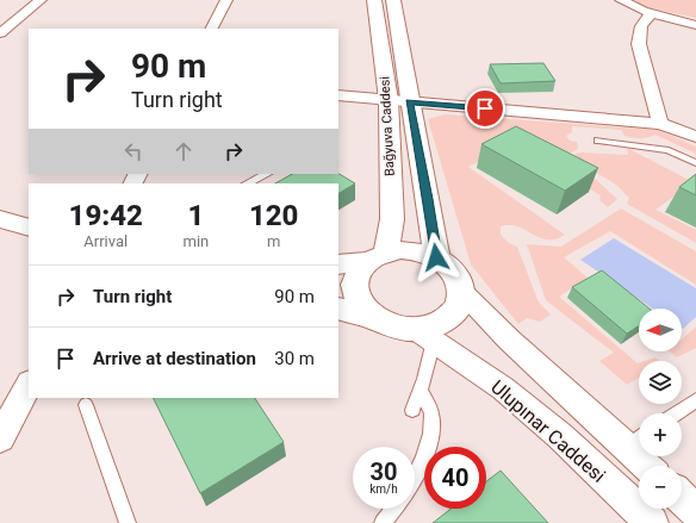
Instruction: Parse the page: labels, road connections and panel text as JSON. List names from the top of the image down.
{
  "streets": {
    "street": ["Bağyuva Caddesi", "Ulupınar Caddesi"]
  },
  "crossings": [
    ["Bağyuva Caddesi", "Ulupınar Caddesi"]
  ],
  "north": "left",
  "page": {
    "turn": ["90 m", "Turn right"],
    "eta": [
      "19:42",
      "Arrival",
      "1",
      "min",
      "120",
      "m"
    ],
    "list": [
      {
        "name": "Turn right",
        "value": "90 m"
      },
      {
        "name": "Arrive at destination",
        "value": "30 m"
      }
    ],
    "map_buttons": ["+", "−"],
    "speed": "30 km/h",
    "limit": "40"
  }
}
